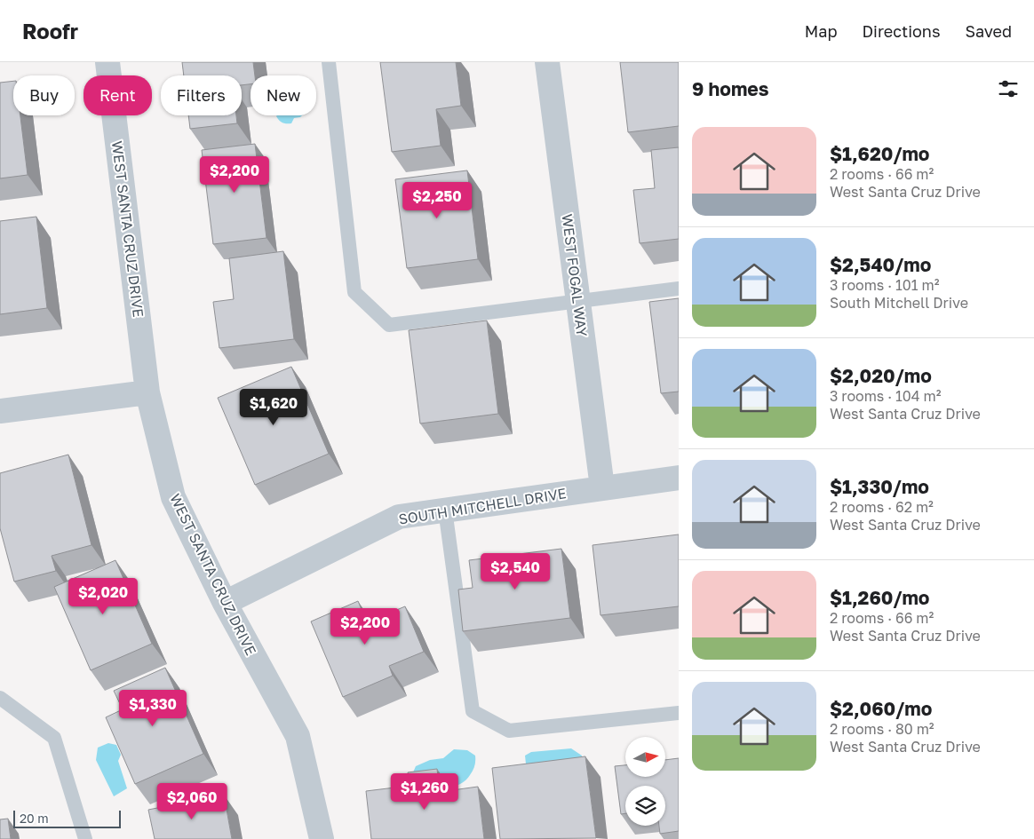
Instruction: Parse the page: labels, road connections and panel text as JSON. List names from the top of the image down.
{
  "streets": {
    "street": ["WEST SANTA CRUZ DRIVE", "WEST FOGAL WAY", "SOUTH MITCHELL DRIVE"]
  },
  "crossings": [
    ["WEST SANTA CRUZ DRIVE", "SOUTH MITCHELL DRIVE"],
    ["WEST FOGAL WAY", "SOUTH MITCHELL DRIVE"]
  ],
  "scale_bar": "20 m",
  "north": "right",
  "page": {
    "header": "Roofr",
    "nav": ["Map", "Directions", "Saved"],
    "heading": "9 homes",
    "chip": [
      "Buy",
      "Rent",
      "Filters",
      "New"
    ],
    "list": [
      {
        "name": "$1,620/mo",
        "note": "2 rooms · 66 m² · West Santa Cruz Drive"
      },
      {
        "name": "$2,540/mo",
        "note": "3 rooms · 101 m² · South Mitchell Drive"
      },
      {
        "name": "$2,020/mo",
        "note": "3 rooms · 104 m² · West Santa Cruz Drive"
      },
      {
        "name": "$1,330/mo",
        "note": "2 rooms · 62 m² · West Santa Cruz Drive"
      },
      {
        "name": "$1,260/mo",
        "note": "2 rooms · 66 m² · West Santa Cruz Drive"
      },
      {
        "name": "$2,060/mo",
        "note": "2 rooms · 80 m² · West Santa Cruz Drive"
      }
    ],
    "price": [
      "$2,200",
      "$2,250",
      "$1,620",
      "$2,540",
      "$2,020",
      "$2,200",
      "$1,330",
      "$1,260",
      "$2,060"
    ],
    "scale": "20 m"
  }
}
